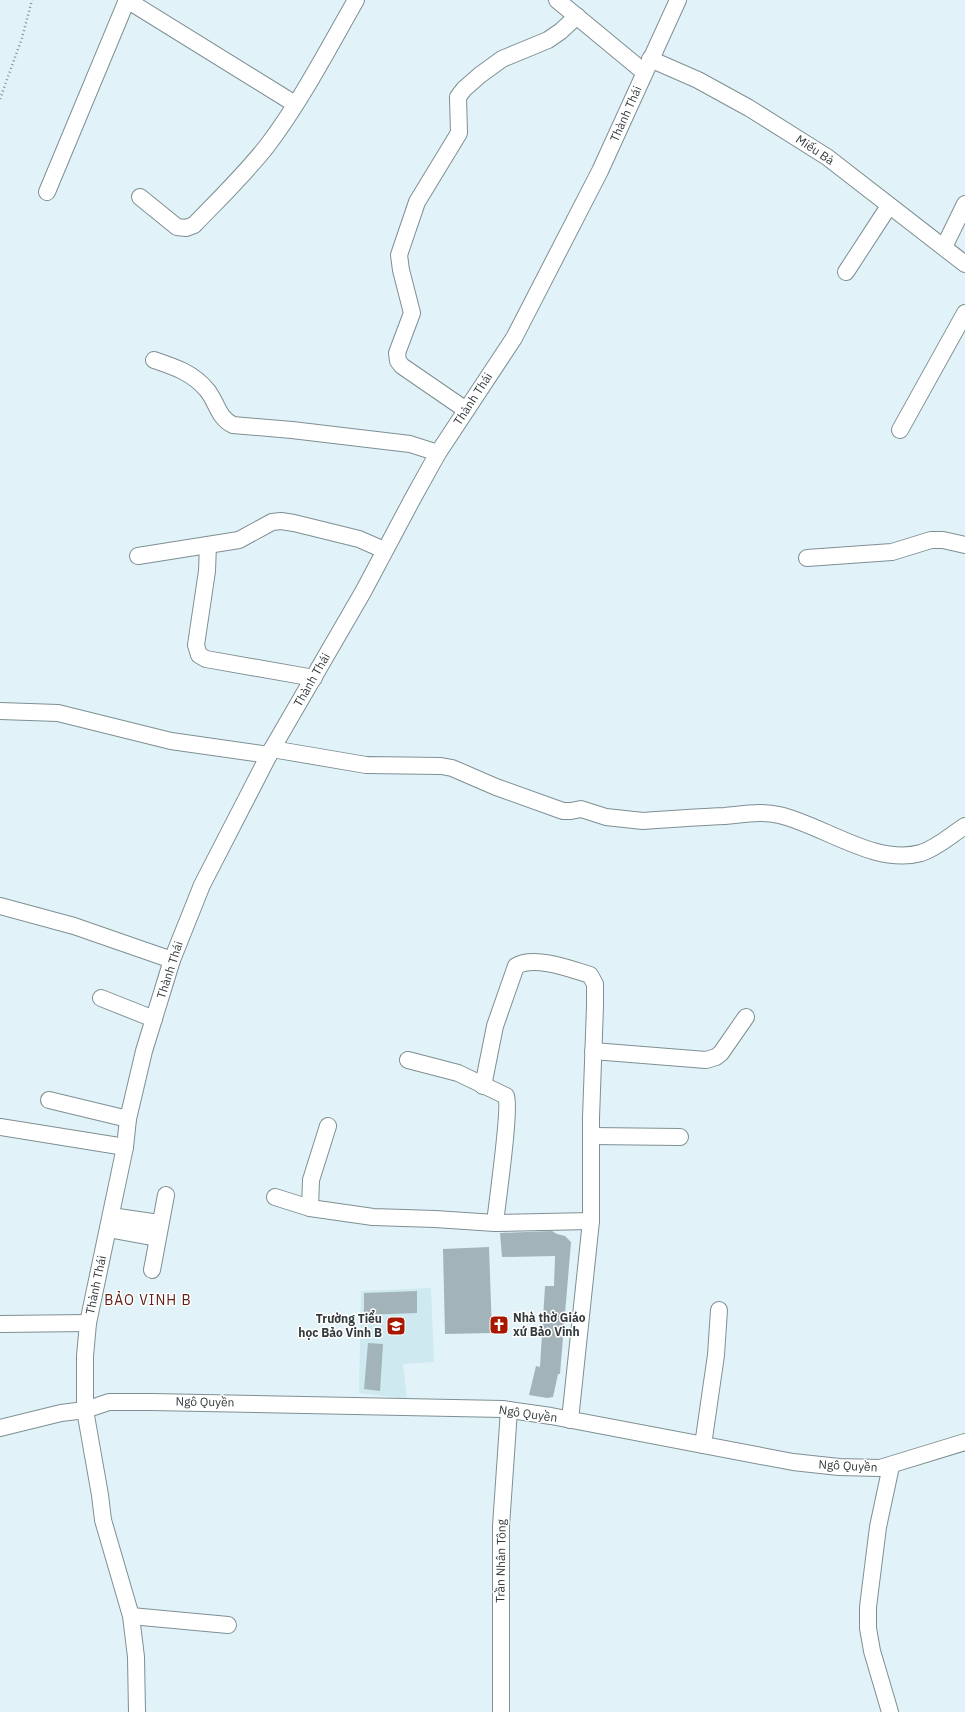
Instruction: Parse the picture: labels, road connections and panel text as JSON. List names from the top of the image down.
{
  "streets": {
    "street": [
      "Thành Thái",
      "Miếu Bà",
      "Ngô Quyền",
      "Trần Nhân Tông"
    ]
  },
  "crossings": [
    ["Thành Thái", "Miếu Bà"],
    ["Thành Thái", "Ngô Quyền"],
    ["Ngô Quyền", "Trần Nhân Tông"]
  ],
  "districts": ["BẢO VINH B"],
  "places": {
    "church": ["Nhà thờ Giáo xứ Bảo Vinh"],
    "school or university": ["Trường Tiểu học Bảo Vinh B"]
  }
}
